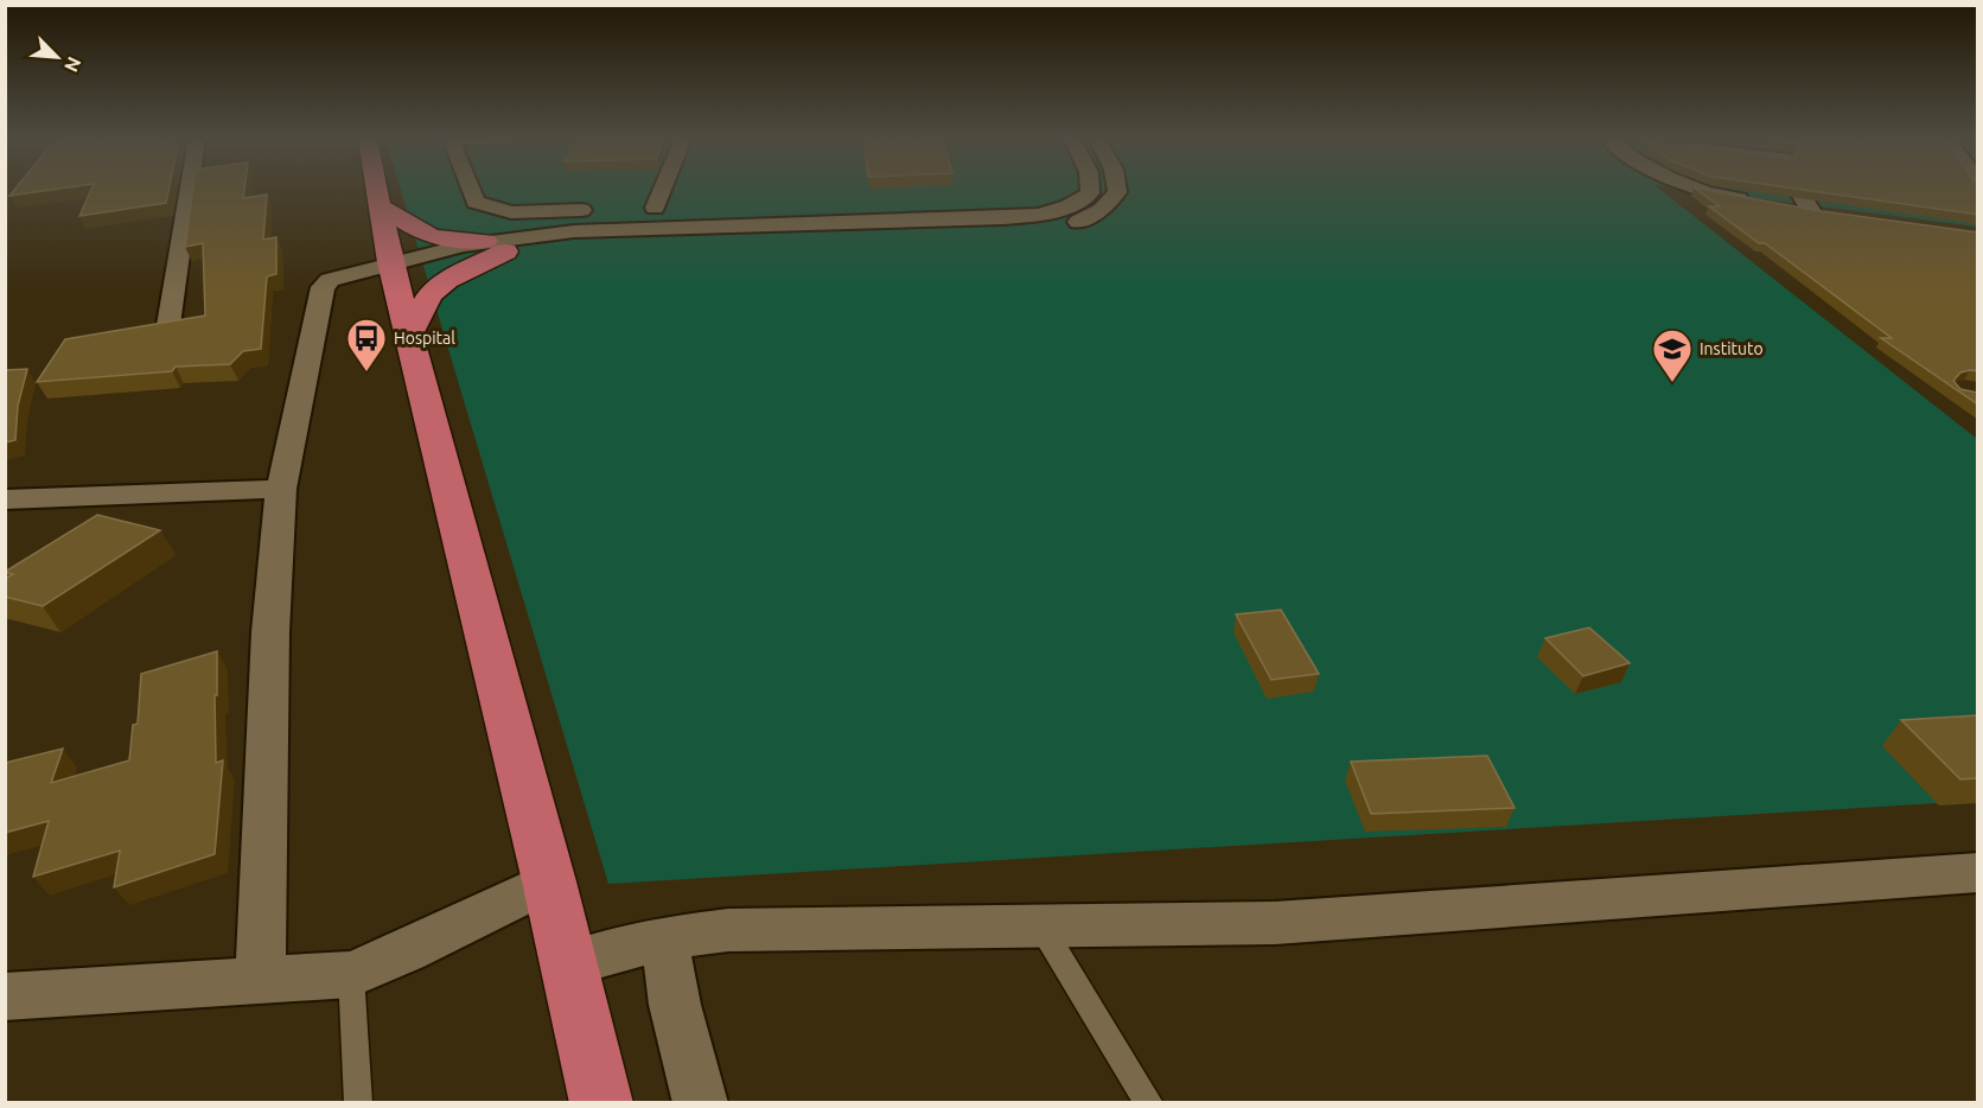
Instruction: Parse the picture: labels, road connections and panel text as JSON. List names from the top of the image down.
{
  "places": {
    "bus stop": ["Hospital"],
    "school or university": ["Instituto"]
  },
  "north": "bottom right"
}
